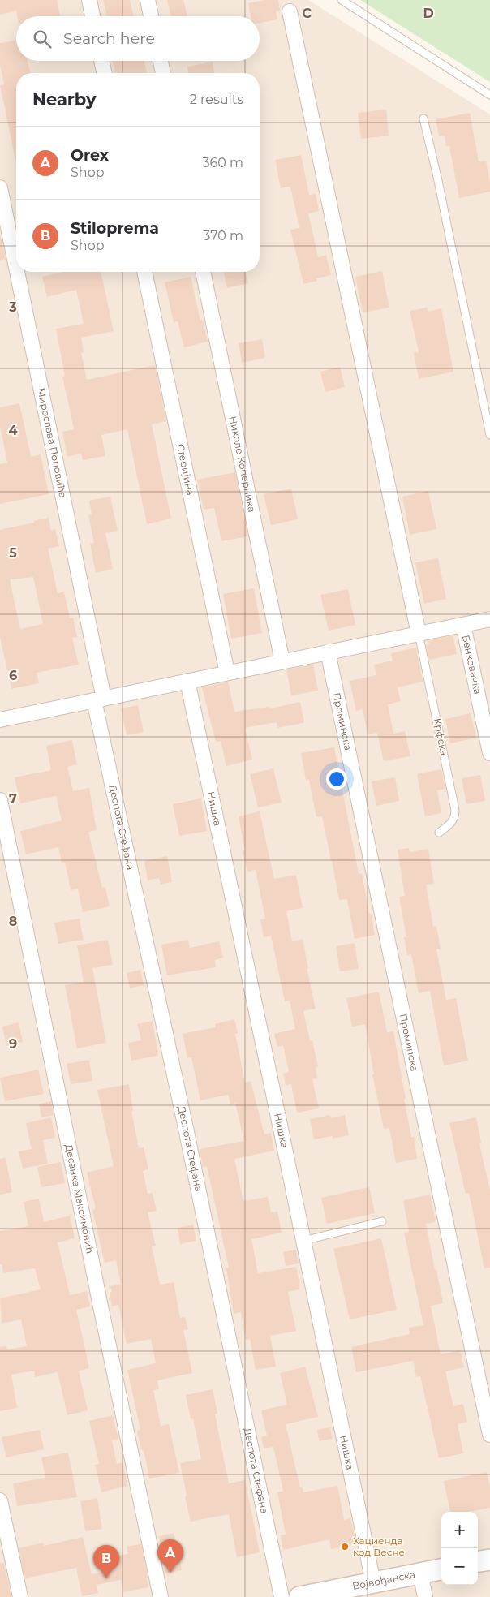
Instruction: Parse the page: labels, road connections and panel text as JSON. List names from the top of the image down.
{
  "streets": {
    "main road": ["Војвођанска"],
    "street": [
      "Мирослава Поповића",
      "Николе Коперника",
      "Стеријина",
      "Бенковачка",
      "Проминска",
      "Нишка",
      "Деспота Стефана",
      "Десанке Максимовић"
    ],
    "lane": ["Крфска"]
  },
  "crossings": [
    ["Мирослава Поповића", "Деспота Стефана"],
    ["Нишка", "Војвођанска"]
  ],
  "places": ["Хациенда код Весне"],
  "page": {
    "search": "Search here",
    "heading": ["Nearby", "2 results"],
    "list": [
      {
        "mark": "A",
        "name": "Orex",
        "note": "Shop",
        "value": "360 m"
      },
      {
        "mark": "B",
        "name": "Stiloprema",
        "note": "Shop",
        "value": "370 m"
      }
    ],
    "map_buttons": ["+", "−"],
    "pins": ["A", "B"]
  },
  "grid": {
    "columns": ["C", "D"],
    "rows": [
      "3",
      "4",
      "5",
      "6",
      "7",
      "8",
      "9"
    ]
  }
}
